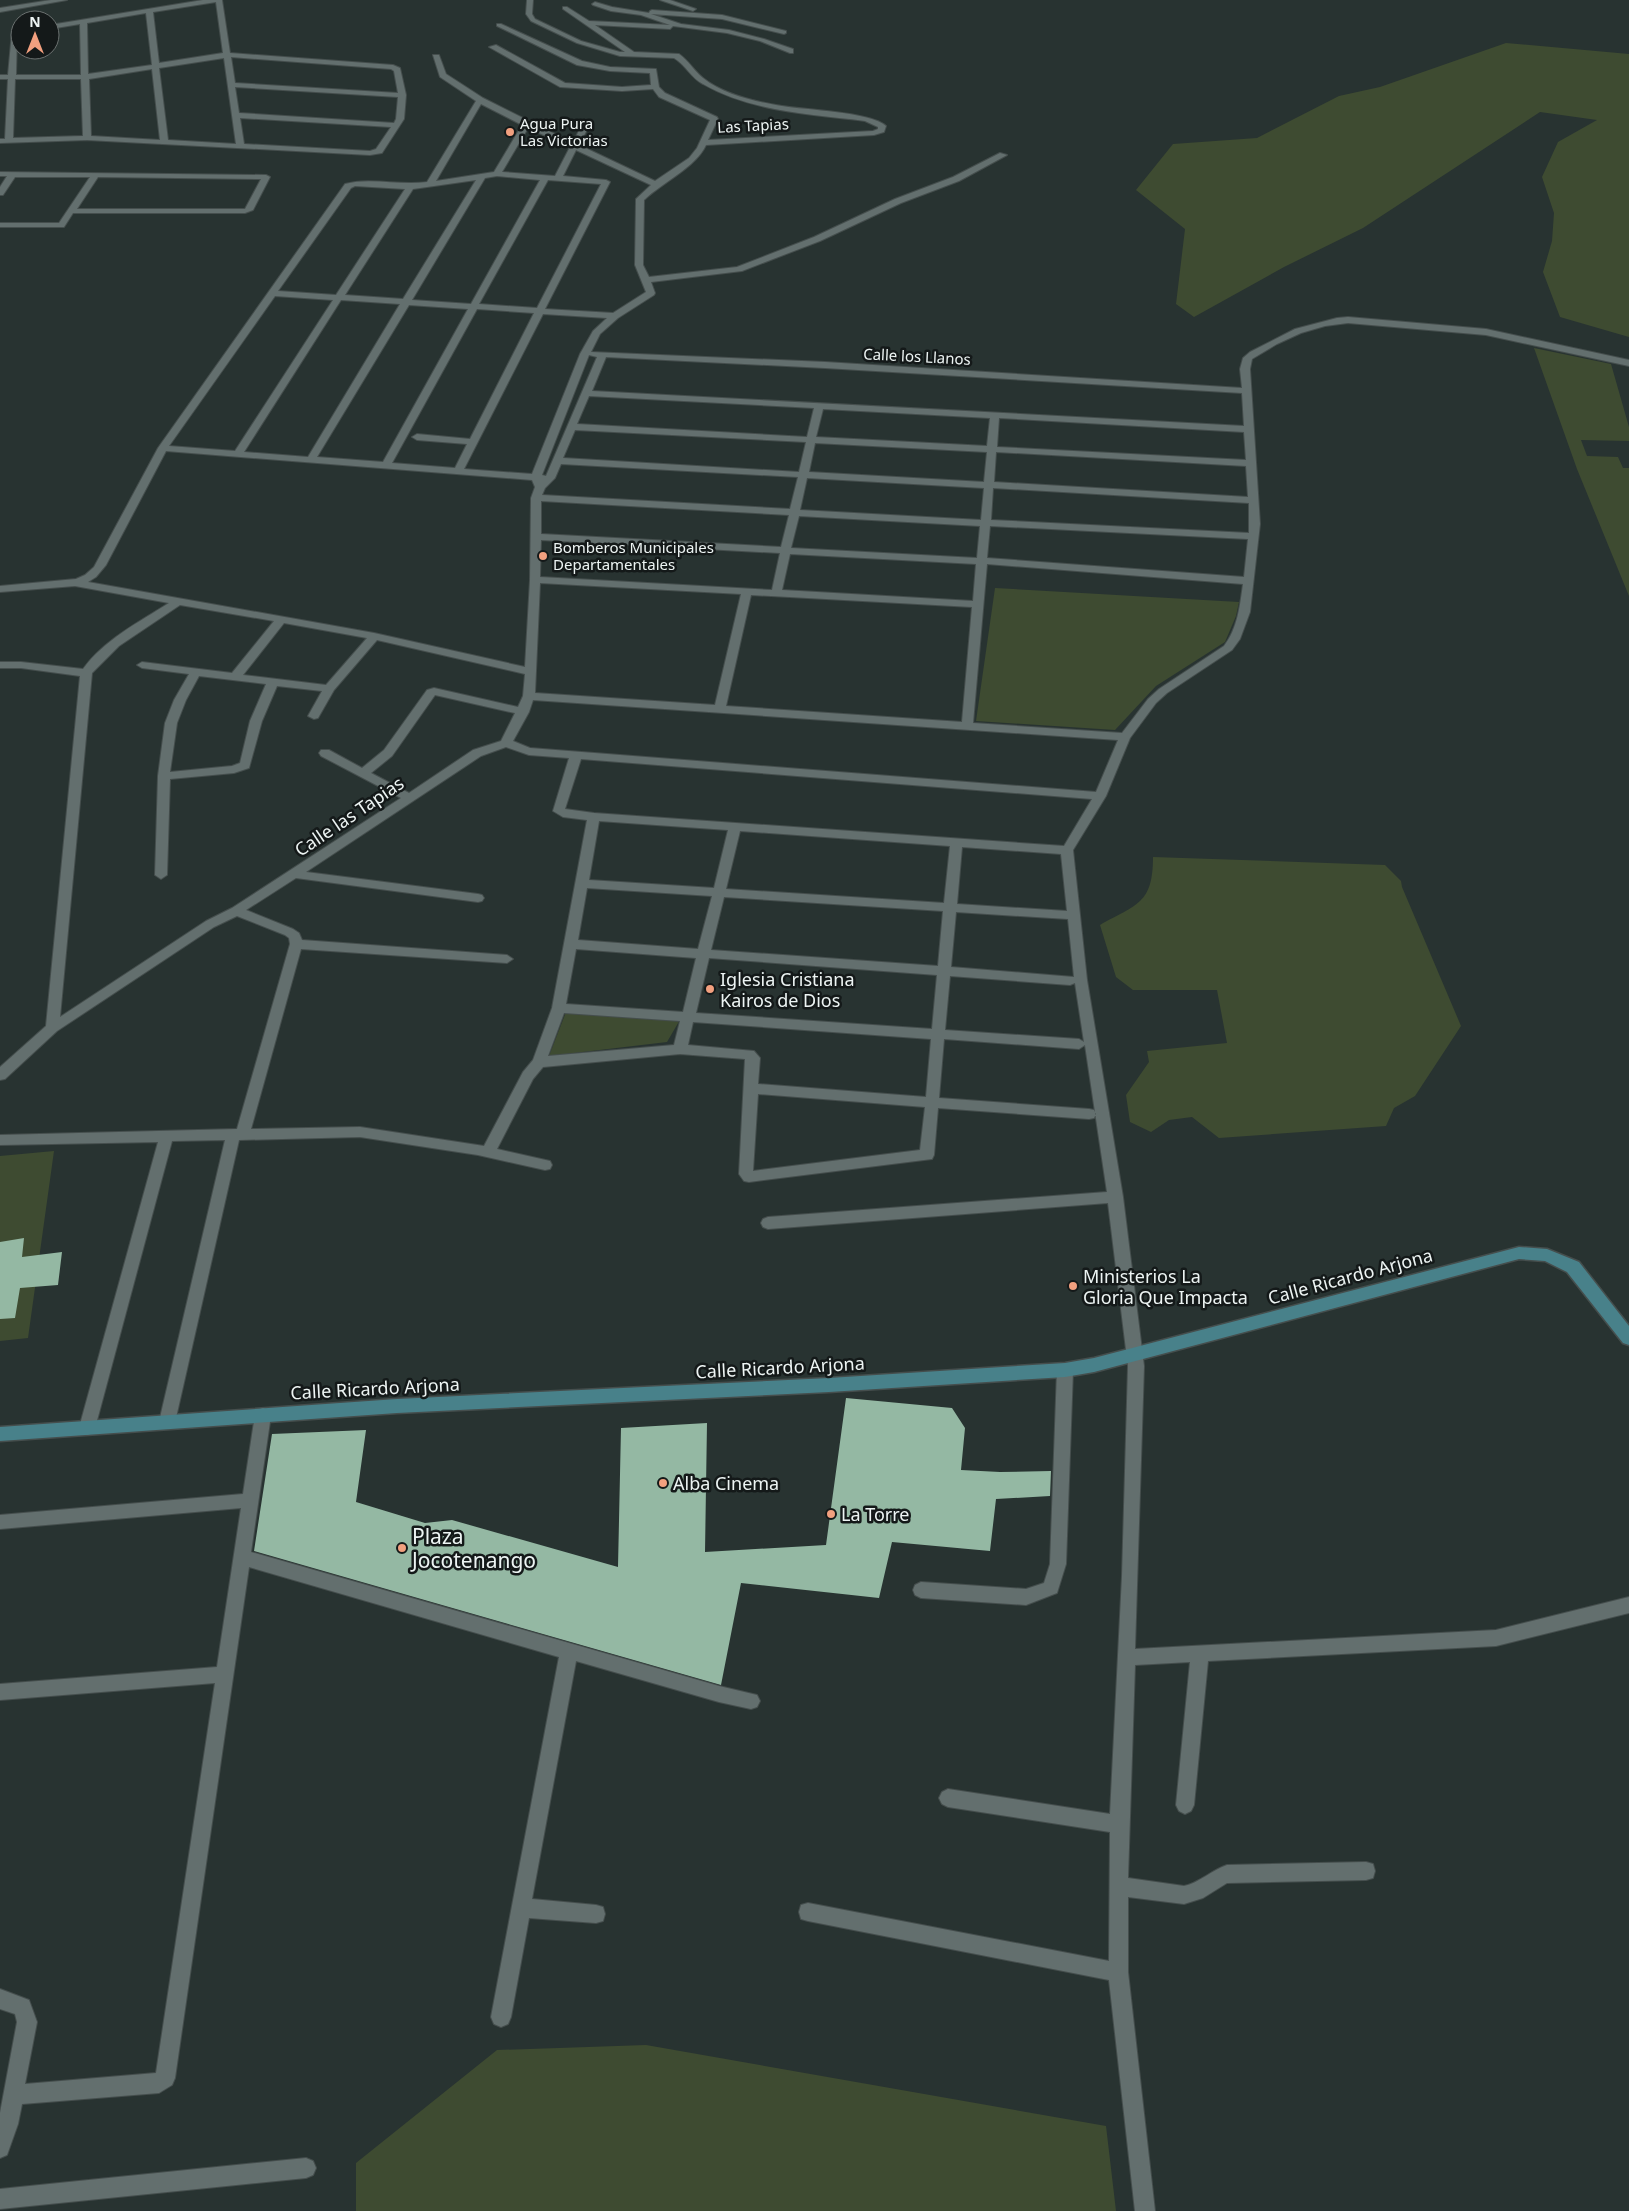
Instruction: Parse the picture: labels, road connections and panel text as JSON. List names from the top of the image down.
{
  "streets": {
    "street": [
      "Las Tapias",
      "Calle los Llanos",
      "Calle las Tapias",
      "Calle Ricardo Arjona"
    ]
  },
  "places": [
    "Agua Pura Las Victorias",
    "Bomberos Municipales Departamentales",
    "Iglesia Cristiana Kairos de Dios",
    "Ministerios La Gloria Que Impacta",
    "Alba Cinema",
    "La Torre",
    "Plaza Jocotenango"
  ],
  "north": "top"
}
